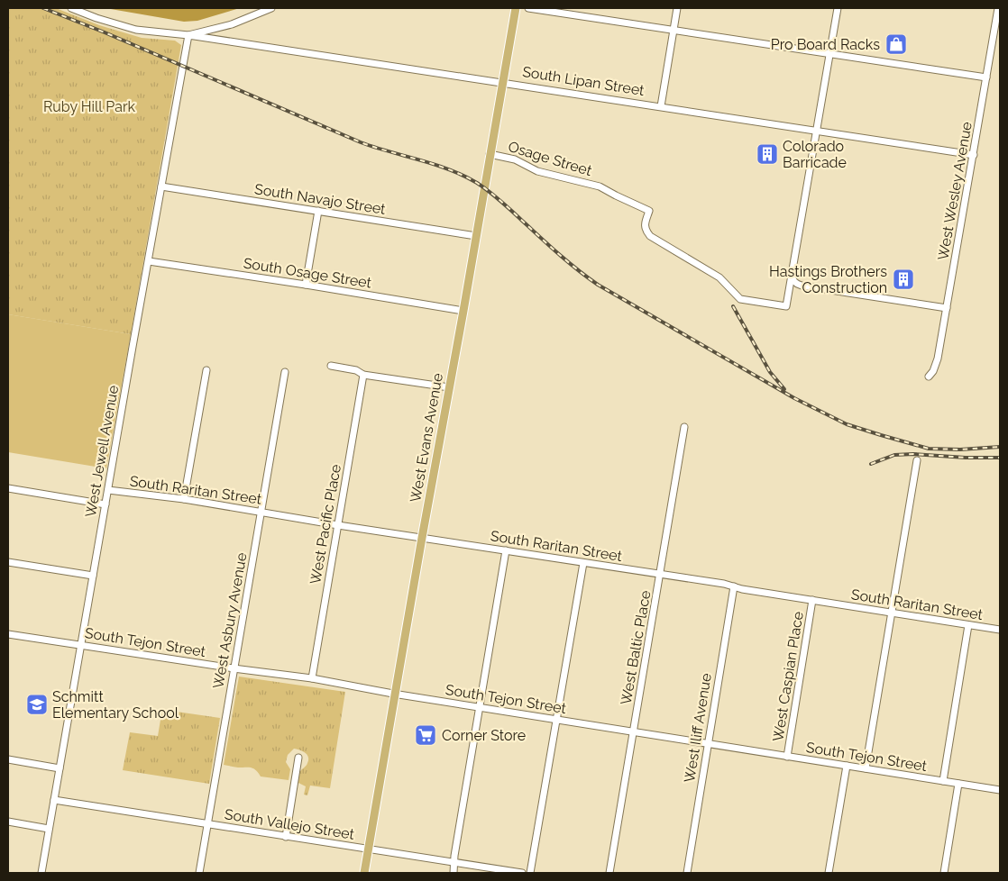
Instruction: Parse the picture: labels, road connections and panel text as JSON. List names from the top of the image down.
{
  "streets": {
    "main road": ["West Evans Avenue"],
    "street": [
      "South Lipan Street",
      "Osage Street",
      "West Wesley Avenue",
      "South Navajo Street",
      "South Osage Street",
      "West Jewell Avenue",
      "South Raritan Street",
      "West Pacific Place",
      "West Asbury Avenue",
      "South Tejon Street",
      "West Baltic Place",
      "West Caspian Place",
      "West Iliff Avenue",
      "South Vallejo Street"
    ]
  },
  "crossings": [
    ["South Lipan Street", "West Wesley Avenue"],
    ["South Lipan Street", "West Evans Avenue"],
    ["South Lipan Street", "West Jewell Avenue"],
    ["Osage Street", "West Evans Avenue"],
    ["South Navajo Street", "West Evans Avenue"],
    ["South Navajo Street", "West Jewell Avenue"],
    ["South Osage Street", "West Evans Avenue"],
    ["South Osage Street", "West Jewell Avenue"],
    ["West Evans Avenue", "South Raritan Street"],
    ["West Evans Avenue", "South Tejon Street"],
    ["West Evans Avenue", "South Vallejo Street"],
    ["West Jewell Avenue", "South Raritan Street"],
    ["West Jewell Avenue", "South Tejon Street"],
    ["West Jewell Avenue", "South Vallejo Street"],
    ["South Raritan Street", "West Pacific Place"],
    ["South Raritan Street", "West Asbury Avenue"],
    ["South Raritan Street", "West Baltic Place"],
    ["South Raritan Street", "West Caspian Place"],
    ["South Raritan Street", "West Iliff Avenue"],
    ["West Pacific Place", "South Tejon Street"],
    ["West Asbury Avenue", "South Tejon Street"],
    ["West Asbury Avenue", "South Vallejo Street"],
    ["South Tejon Street", "West Baltic Place"],
    ["South Tejon Street", "West Caspian Place"],
    ["South Tejon Street", "West Iliff Avenue"]
  ],
  "parks": ["Ruby Hill Park"],
  "places": {
    "shop": ["Pro Board Racks"],
    "building": ["Colorado Barricade", "Hastings Brothers Construction"],
    "school or university": ["Schmitt Elementary School"],
    "supermarket": ["Corner Store"]
  }
}
